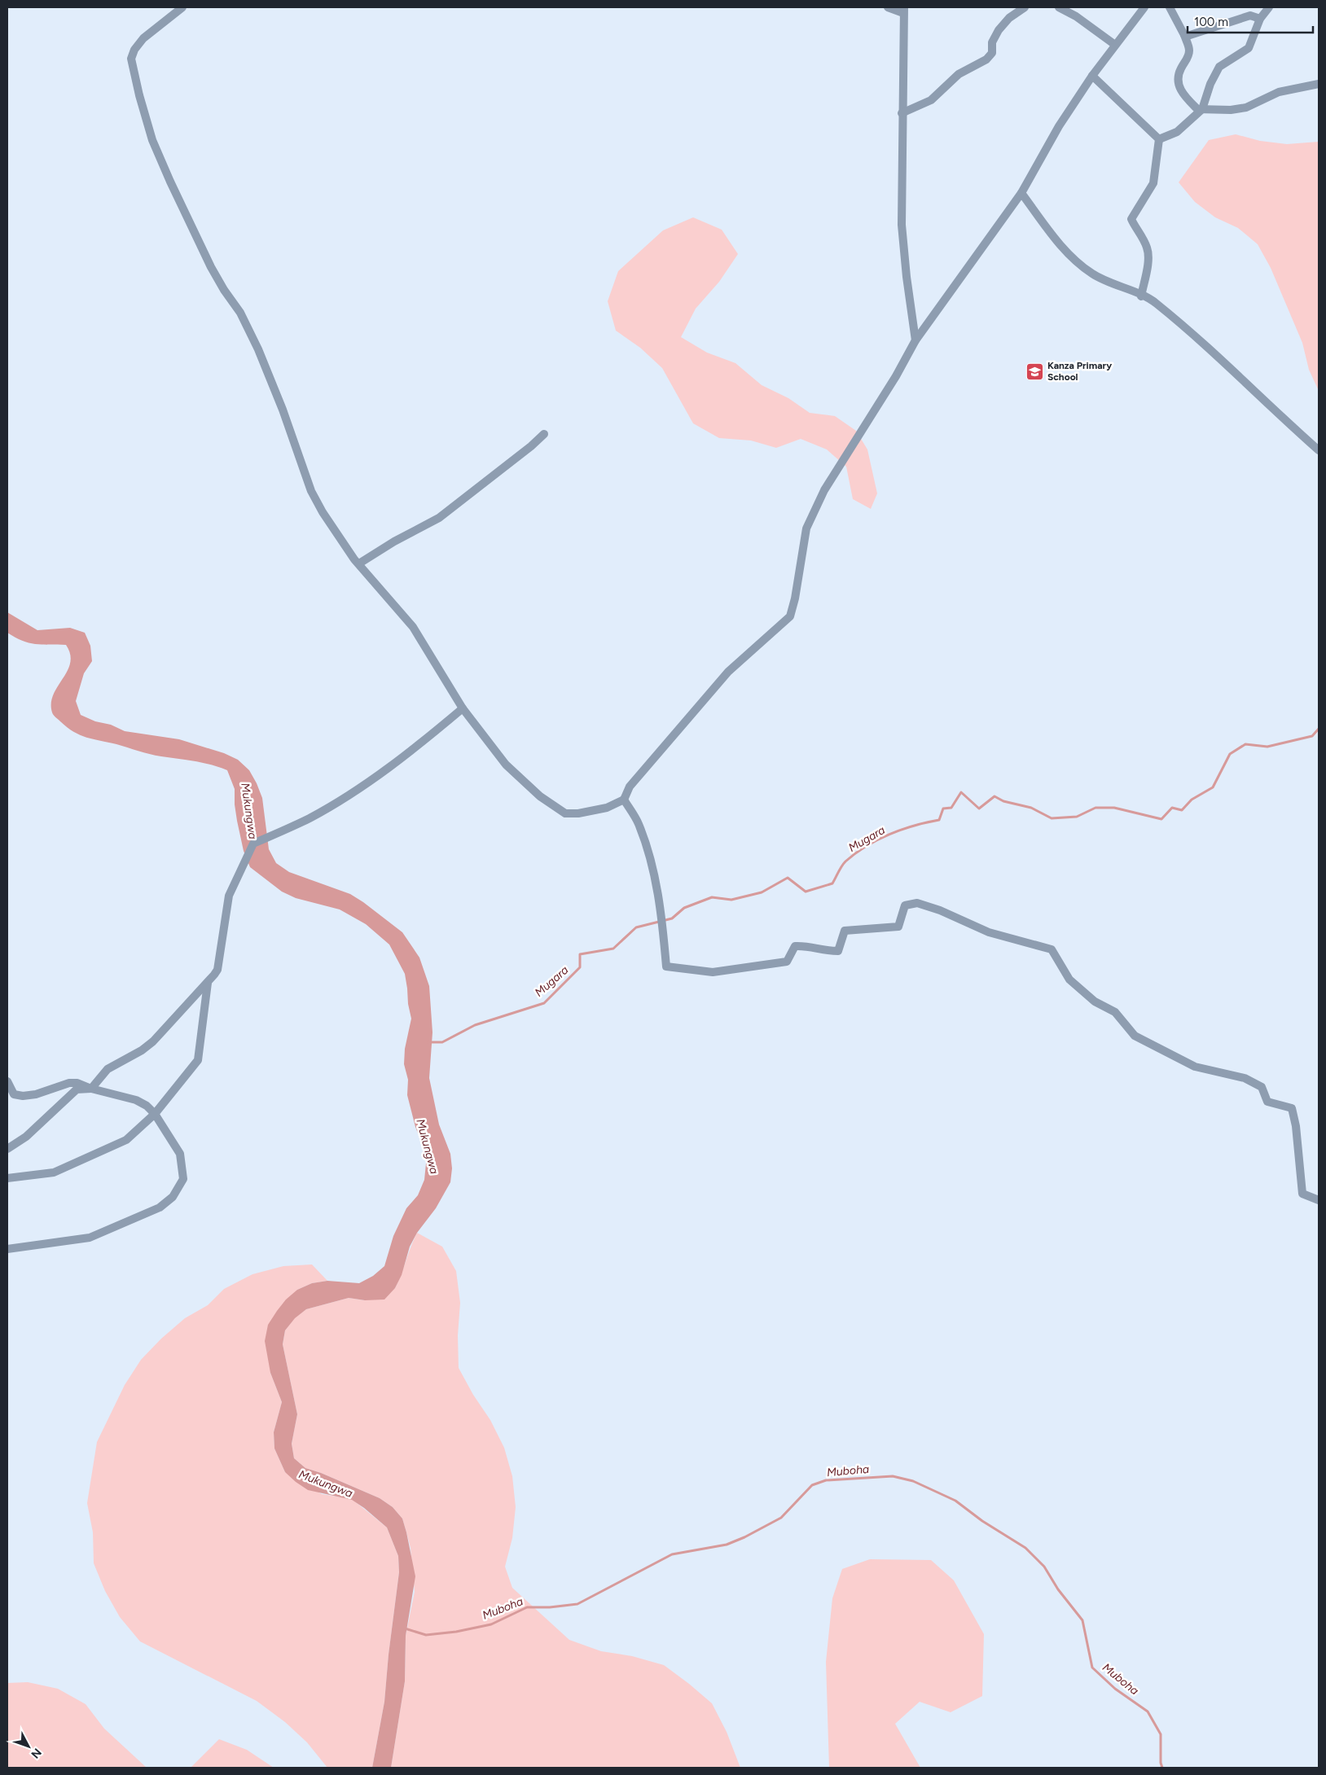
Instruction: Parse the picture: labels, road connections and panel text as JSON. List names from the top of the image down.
{
  "water": ["Mukungwa", "Mugara", "Muboha"],
  "places": {
    "school or university": ["Kanza Primary School"]
  },
  "scale_bar": "100 m",
  "north": "bottom right"
}
